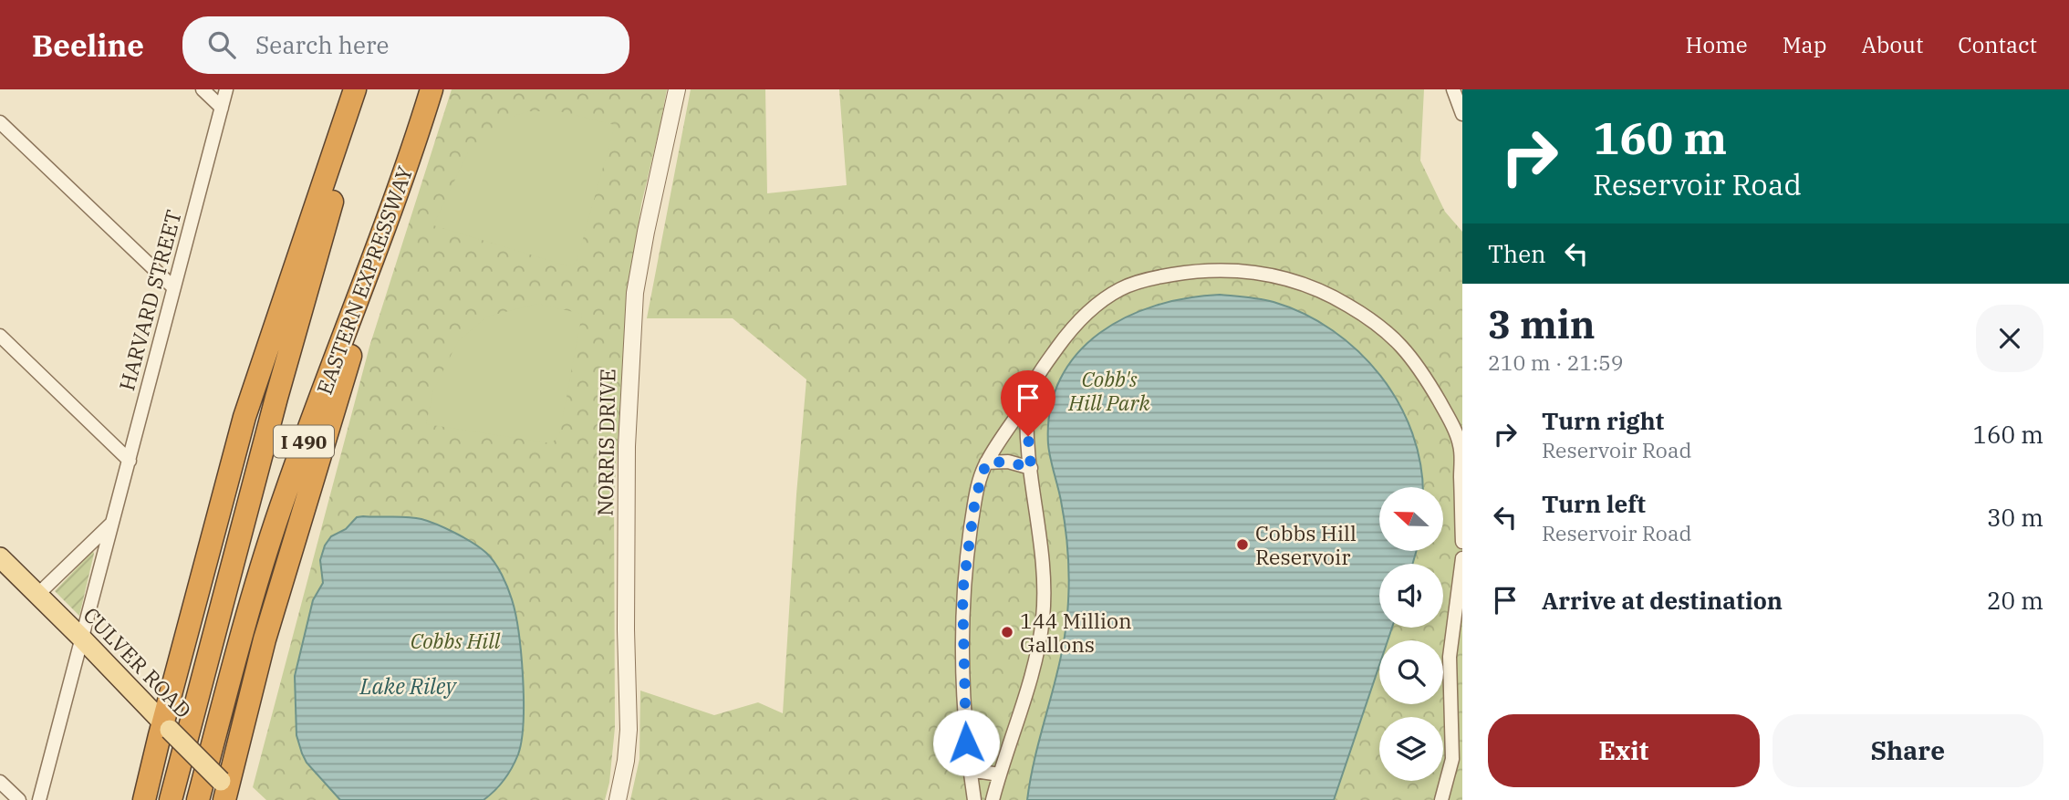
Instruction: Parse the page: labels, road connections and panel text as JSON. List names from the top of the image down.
{
  "streets": {
    "highway": ["EASTERN EXPRESSWAY", "I 490"],
    "main road": ["CULVER ROAD"],
    "street": ["HARVARD STREET", "NORRIS DRIVE"]
  },
  "crossings": [
    ["HARVARD STREET", "CULVER ROAD"]
  ],
  "water": ["Lake Riley"],
  "parks": ["Cobb's Hill Park", "Cobbs Hill"],
  "places": ["Cobbs Hill Reservoir", "144 Million Gallons"],
  "north": "left",
  "page": {
    "header": "Beeline",
    "search": "Search here",
    "nav": [
      "Home",
      "Map",
      "About",
      "Contact"
    ],
    "turn": ["160 m", "Reservoir Road"],
    "then": "Then",
    "heading": ["3 min", "210 m · 21:59"],
    "list": [
      {
        "name": "Turn right",
        "note": "Reservoir Road",
        "value": "160 m"
      },
      {
        "name": "Turn left",
        "note": "Reservoir Road",
        "value": "30 m"
      },
      {
        "name": "Arrive at destination",
        "value": "20 m"
      }
    ],
    "buttons": ["Exit", "Share"]
  }
}
